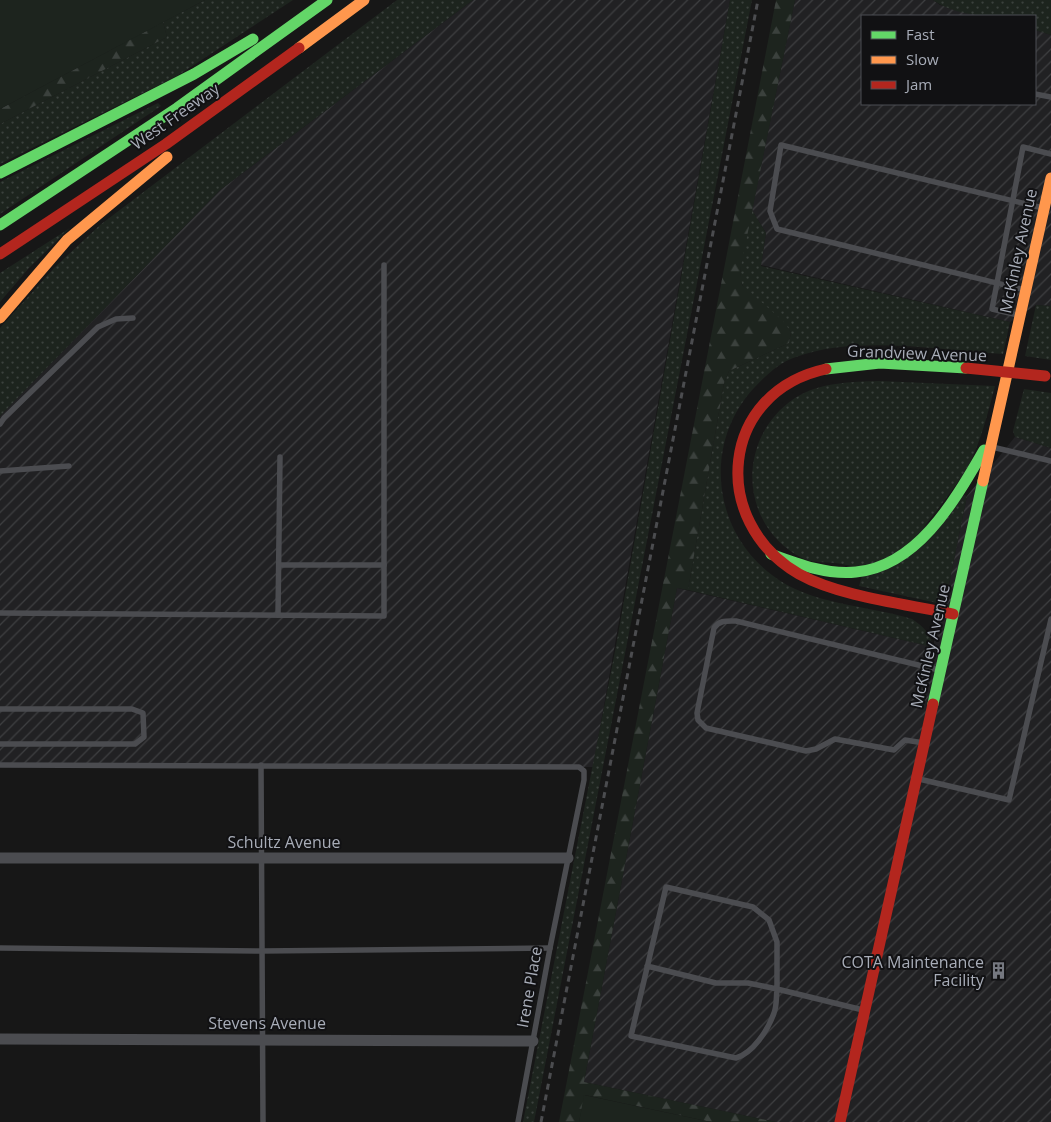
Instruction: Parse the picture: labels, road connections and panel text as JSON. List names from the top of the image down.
{
  "streets": {
    "main road": ["West Freeway", "McKinley Avenue", "Grandview Avenue"],
    "street": ["Schultz Avenue", "Stevens Avenue"],
    "lane": ["Irene Place"]
  },
  "crossings": [
    ["McKinley Avenue", "Grandview Avenue"],
    ["Schultz Avenue", "Irene Place"],
    ["Irene Place", "Stevens Avenue"]
  ],
  "places": {
    "building": ["COTA Maintenance Facility"]
  },
  "legend": ["Fast", "Slow", "Jam"]
}
